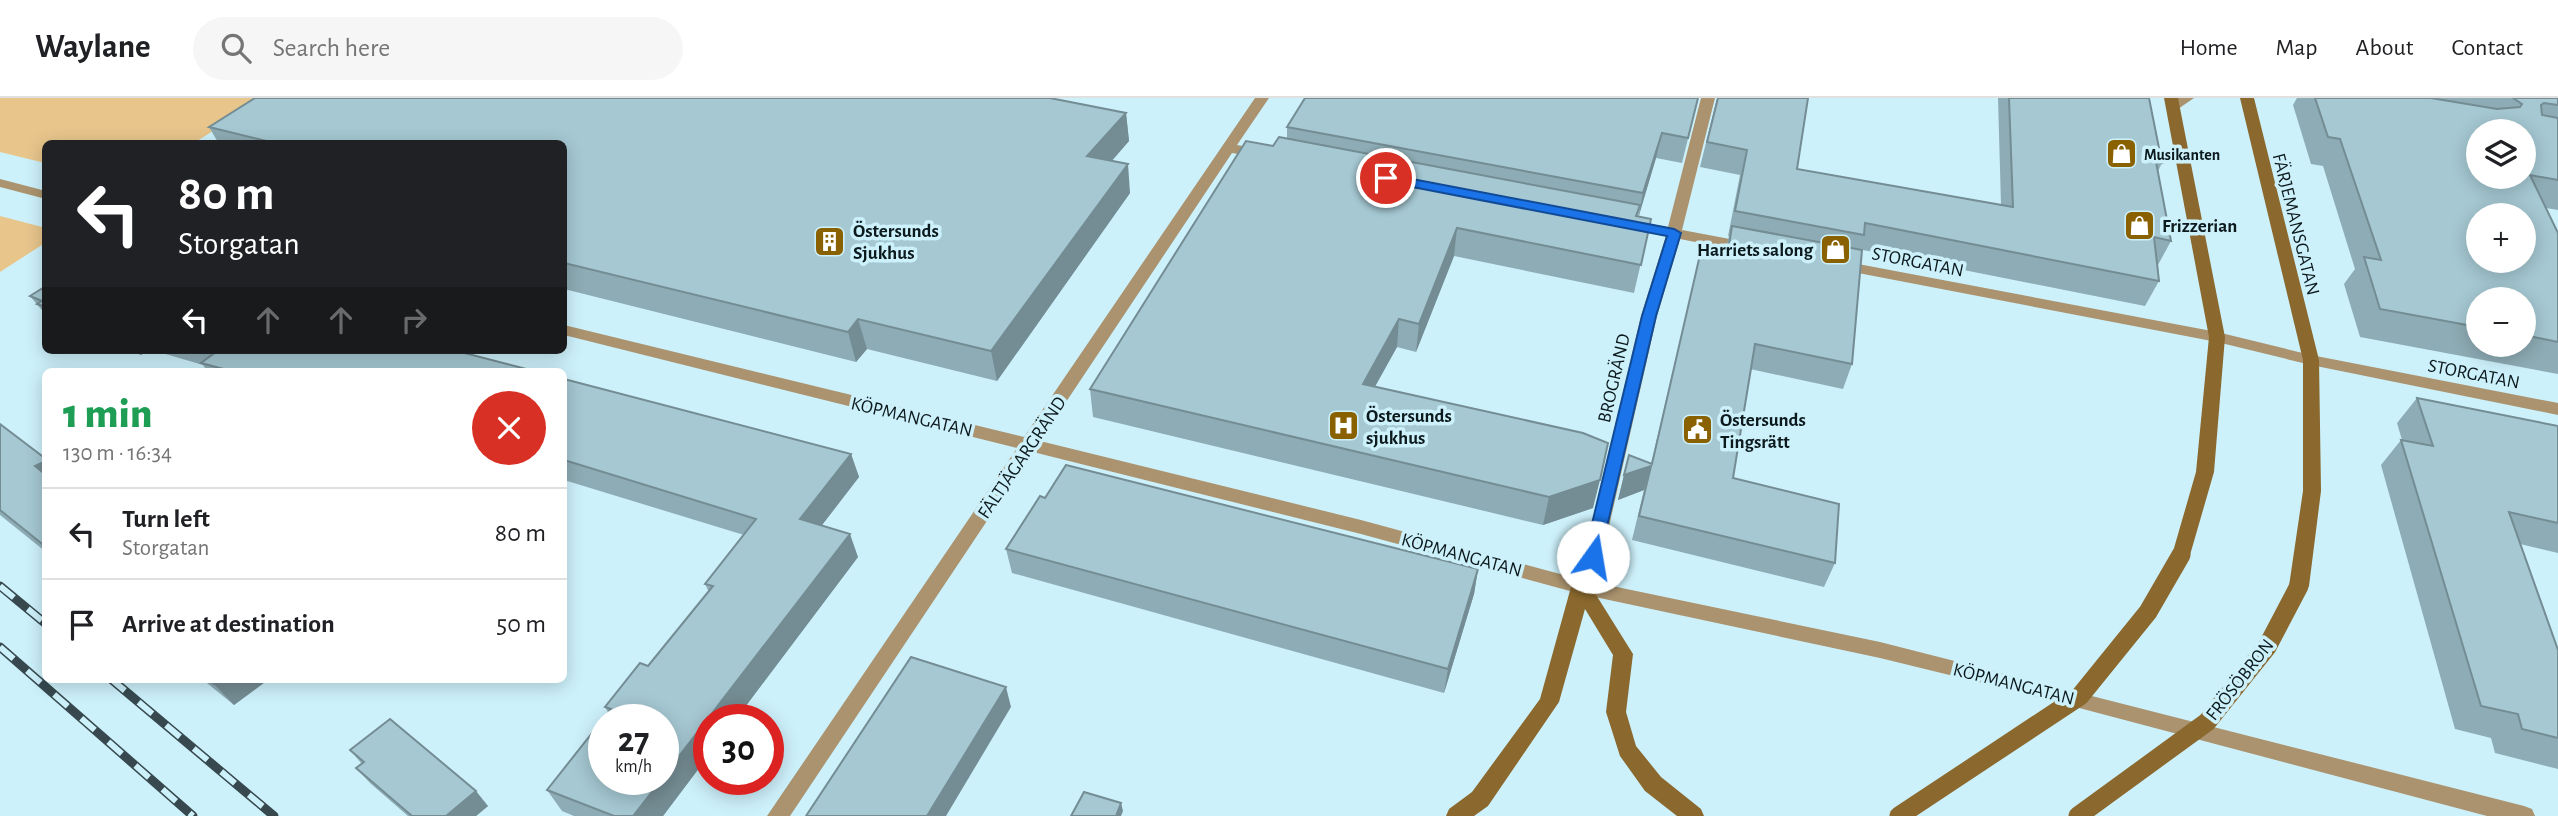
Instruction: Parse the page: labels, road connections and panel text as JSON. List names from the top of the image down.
{
  "streets": {
    "main road": ["FÄRJEMANSGATAN", "FRÖSÖBRON"],
    "street": [
      "STORGATAN",
      "BROGRÄND",
      "KÖPMANGATAN",
      "FÄLTJÄGARGRÄND"
    ]
  },
  "crossings": [
    ["FÄRJEMANSGATAN", "STORGATAN"],
    ["FÄRJEMANSGATAN", "FRÖSÖBRON"],
    ["STORGATAN", "FRÖSÖBRON"],
    ["BROGRÄND", "KÖPMANGATAN"],
    ["KÖPMANGATAN", "FÄLTJÄGARGRÄND"]
  ],
  "places": {
    "shop": ["Musikanten", "Frizzerian", "Harriets salong"],
    "building": ["Östersunds Sjukhus"],
    "hospital": ["Östersunds sjukhus"],
    "public building": ["Östersunds Tingsrätt"]
  },
  "page": {
    "header": "Waylane",
    "search": "Search here",
    "nav": [
      "Home",
      "Map",
      "About",
      "Contact"
    ],
    "map_buttons": ["+", "−"],
    "turn": ["80 m", "Storgatan"],
    "heading": ["1 min", "130 m · 16:34"],
    "list": [
      {
        "name": "Turn left",
        "note": "Storgatan",
        "value": "80 m"
      },
      {
        "name": "Arrive at destination",
        "value": "50 m"
      }
    ],
    "speed": "27 km/h",
    "limit": "30"
  }
}
